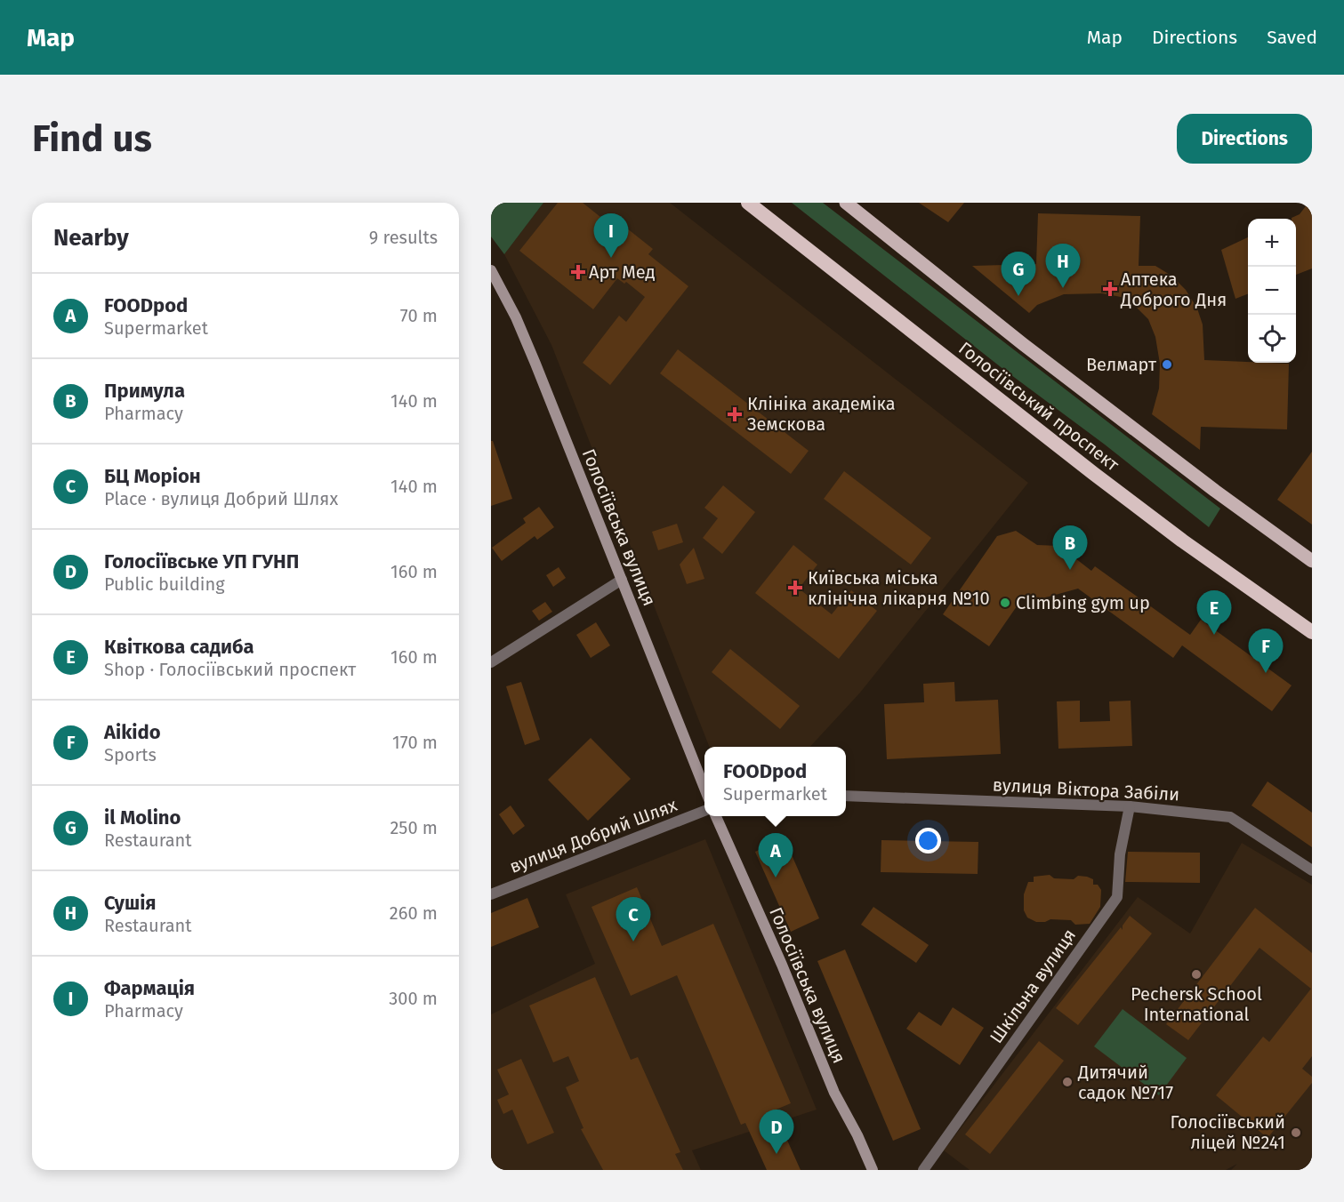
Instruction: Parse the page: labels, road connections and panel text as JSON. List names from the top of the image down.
{
  "streets": {
    "highway": ["Голосіївський проспект"],
    "main road": ["Голосіївська вулиця"],
    "street": ["вулиця Віктора Забіли", "вулиця Добрий Шлях", "Шкільна вулиця"]
  },
  "crossings": [
    ["вулиця Віктора Забіли", "Шкільна вулиця"]
  ],
  "places": {
    "health": [
      "Арт Мед",
      "Аптека Доброго Дня",
      "Клініка академіка Земскова",
      "Київська міська клінічна лікарня №10"
    ],
    "other": [
      "Велмарт",
      "Climbing gym up",
      "Pechersk School International",
      "Дитячий садок №717",
      "Голосіївський ліцей №241"
    ]
  },
  "page": {
    "header": "Map",
    "nav": ["Map", "Directions", "Saved"],
    "buttons": "Directions",
    "title": "Find us",
    "heading": ["Nearby", "9 results"],
    "pins": [
      "I",
      "H",
      "G",
      "B",
      "E",
      "F",
      "A",
      "C",
      "D"
    ],
    "map_buttons": ["+", "−"],
    "list": [
      {
        "mark": "A",
        "name": "FOODpod",
        "note": "Supermarket",
        "value": "70 m"
      },
      {
        "mark": "B",
        "name": "Примула",
        "note": "Pharmacy",
        "value": "140 m"
      },
      {
        "mark": "C",
        "name": "БЦ Моріон",
        "note": "Place · вулиця Добрий Шлях",
        "value": "140 m"
      },
      {
        "mark": "D",
        "name": "Голосіївське УП ГУНП",
        "note": "Public building",
        "value": "160 m"
      },
      {
        "mark": "E",
        "name": "Квіткова садиба",
        "note": "Shop · Голосіївський проспект",
        "value": "160 m"
      },
      {
        "mark": "F",
        "name": "Aikido",
        "note": "Sports",
        "value": "170 m"
      },
      {
        "mark": "G",
        "name": "il Molino",
        "note": "Restaurant",
        "value": "250 m"
      },
      {
        "mark": "H",
        "name": "Сушія",
        "note": "Restaurant",
        "value": "260 m"
      },
      {
        "mark": "I",
        "name": "Фармація",
        "note": "Pharmacy",
        "value": "300 m"
      }
    ],
    "popup": ["FOODpod", "Supermarket"]
  }
}
